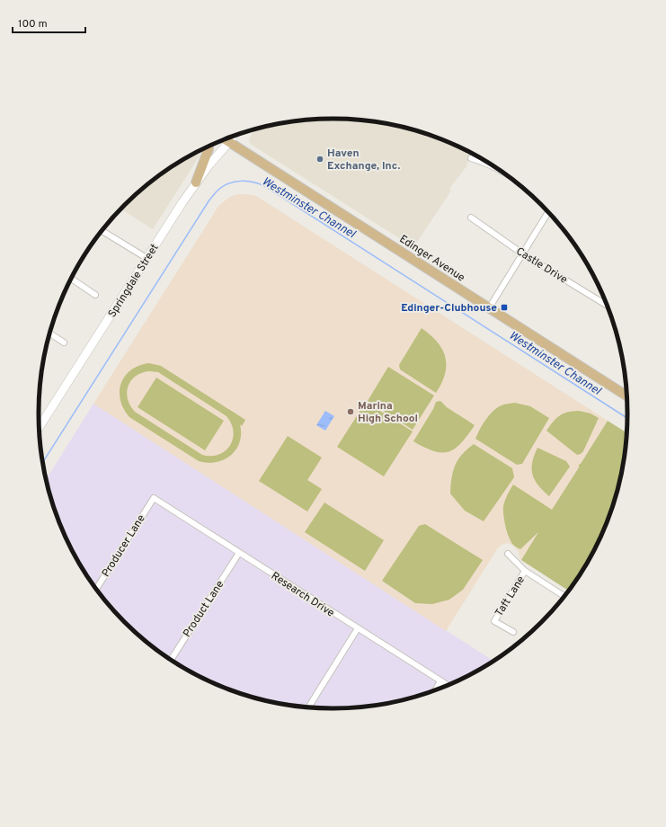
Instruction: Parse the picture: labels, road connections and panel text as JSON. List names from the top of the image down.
{
  "streets": {
    "main road": ["Edinger Avenue", "Springdale Street"],
    "street": [
      "Castle Drive",
      "Producer Lane",
      "Research Drive",
      "Taft Lane",
      "Product Lane"
    ]
  },
  "crossings": [
    ["Edinger Avenue", "Springdale Street"],
    ["Producer Lane", "Research Drive"],
    ["Research Drive", "Product Lane"]
  ],
  "water": ["Westminster Channel"],
  "places": {
    "other": ["Haven Exchange, Inc.", "Marina High School"],
    "transit": ["Edinger-Clubhouse"]
  },
  "scale_bar": "100 m"
}
